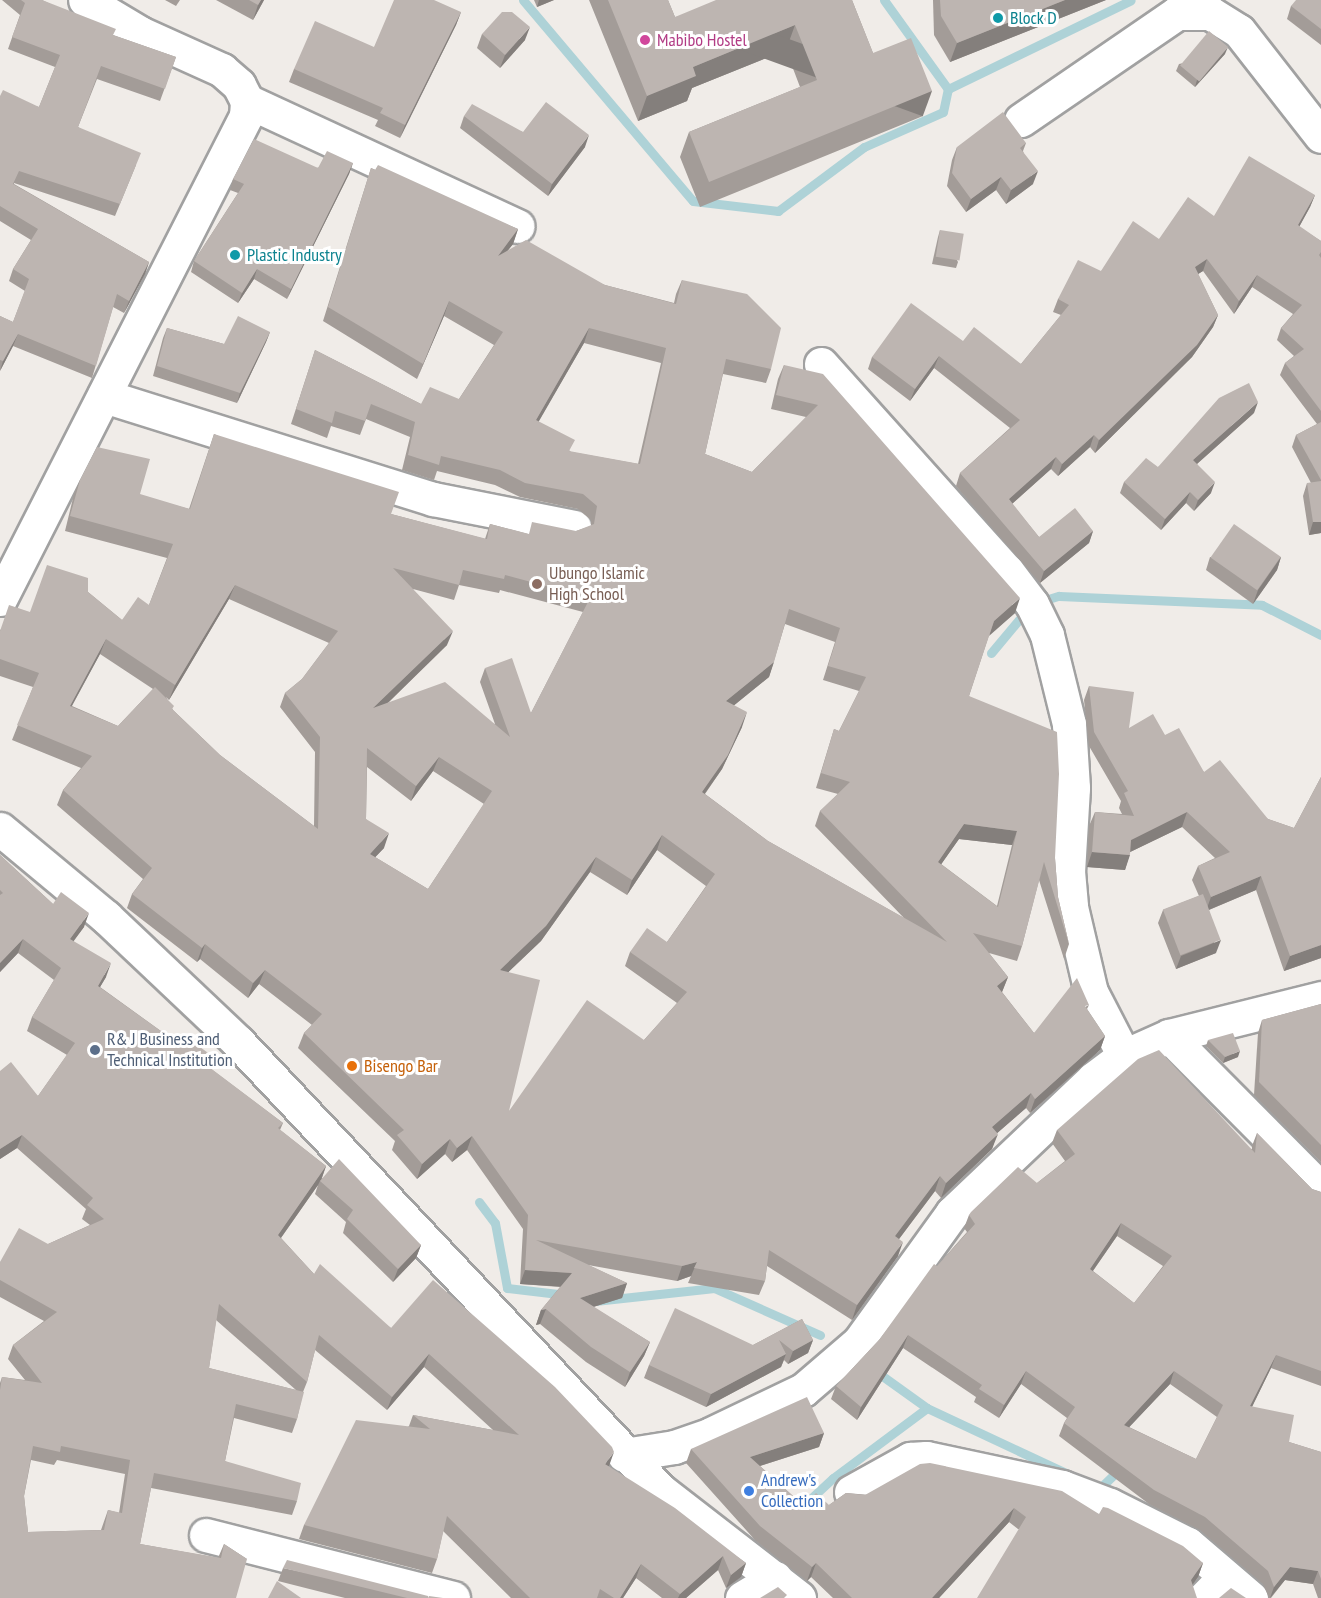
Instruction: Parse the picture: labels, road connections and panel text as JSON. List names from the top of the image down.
{
  "places": [
    "Block D",
    "Mabibo Hostel",
    "Plastic Industry",
    "Ubungo Islamic High School",
    "R& J Business and Technical Institution",
    "Bisengo Bar",
    "Andrew's Collection"
  ]
}
